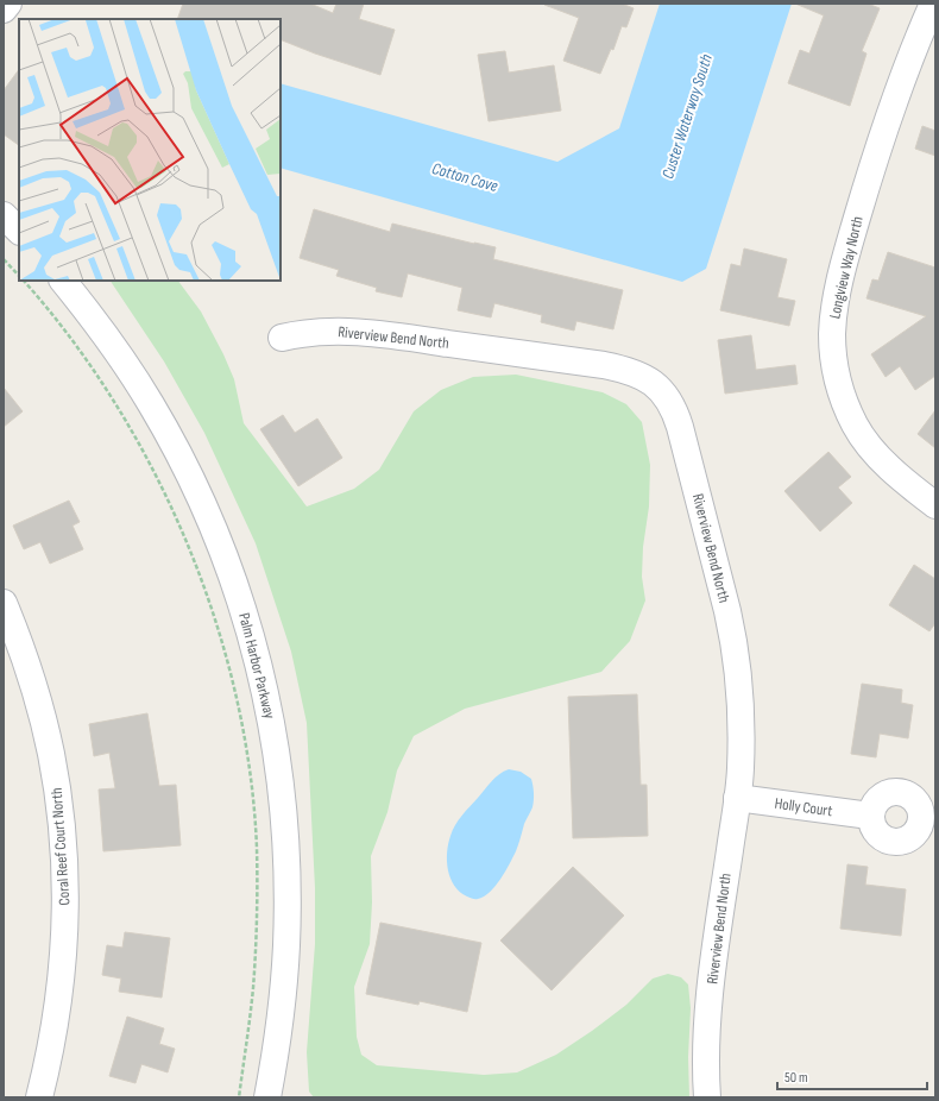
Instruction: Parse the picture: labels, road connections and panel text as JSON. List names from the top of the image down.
{
  "streets": {
    "street": [
      "Longview Way North",
      "Riverview Bend North",
      "Palm Harbor Parkway",
      "Holly Court",
      "Coral Reef Court North"
    ]
  },
  "crossings": [
    ["Riverview Bend North", "Holly Court"]
  ],
  "water": ["Custer Waterway South", "Cotton Cove"],
  "scale_bar": "50 m"
}
